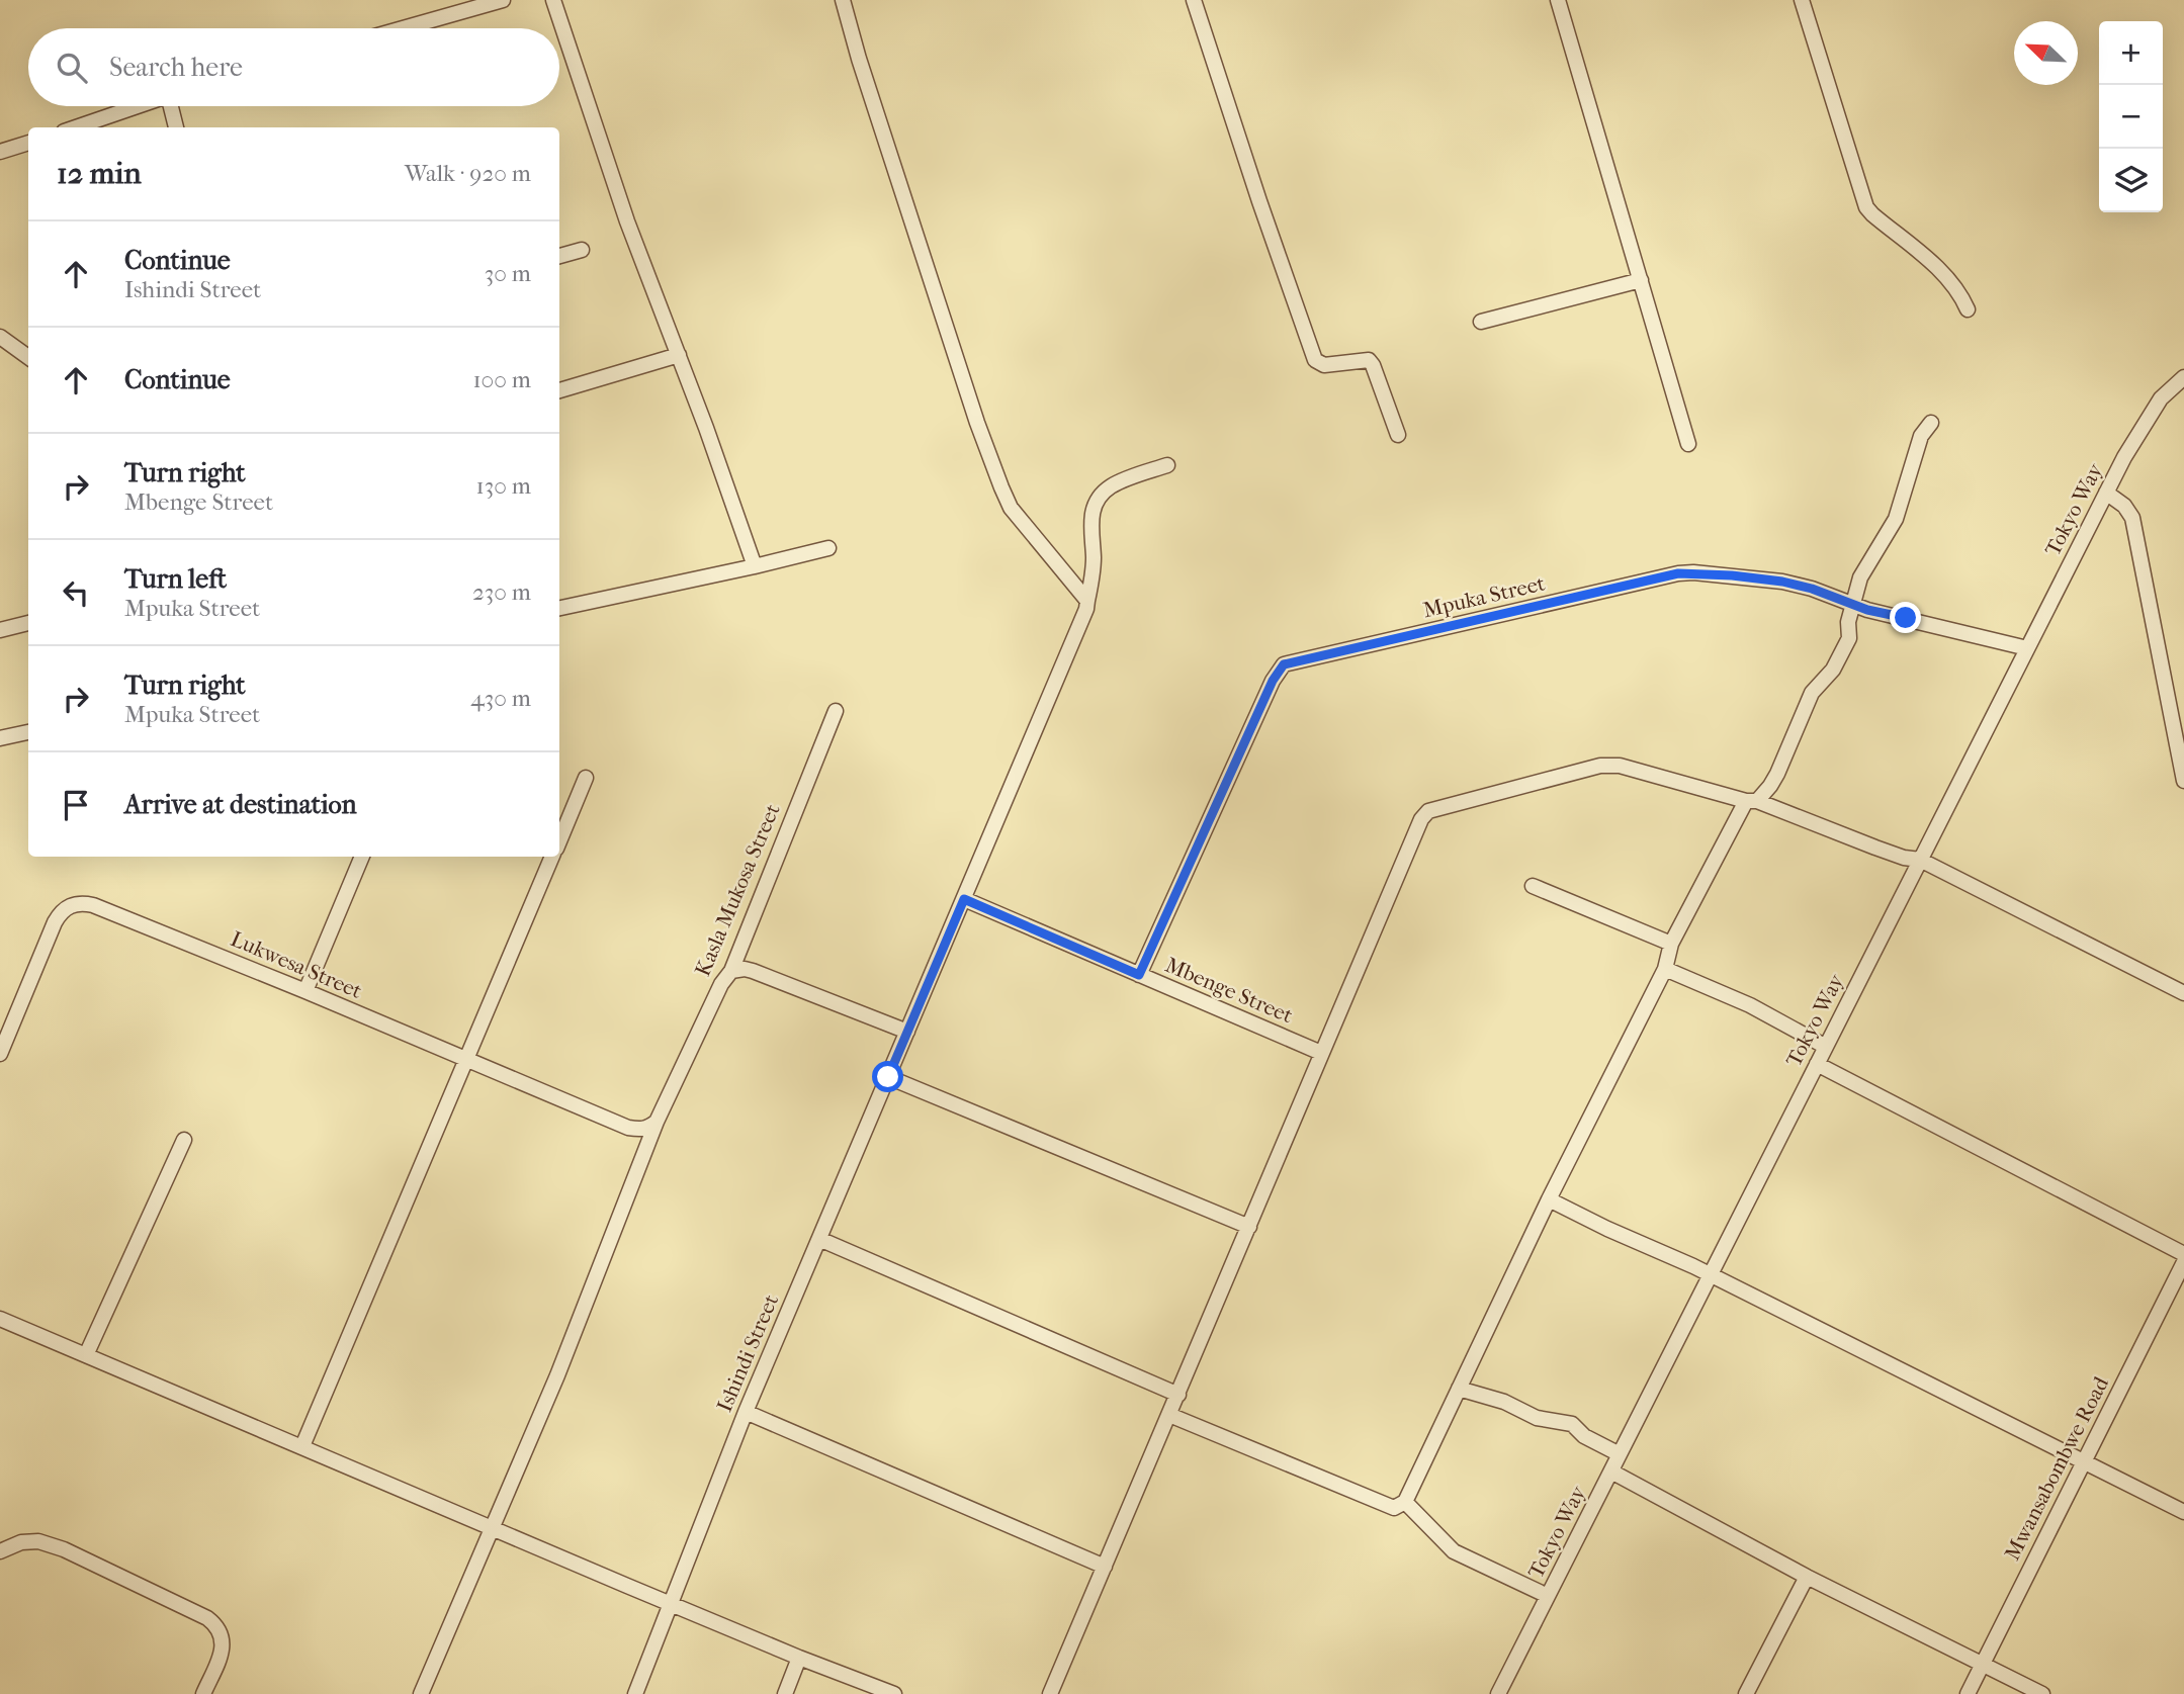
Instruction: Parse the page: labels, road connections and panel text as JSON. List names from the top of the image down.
{
  "streets": {
    "street": [
      "Tokyo Way",
      "Mpuka Street",
      "Kasla Mukosa Street",
      "Lukwesa Street",
      "Mbenge Street",
      "Ishindi Street",
      "Mwansabombwe Road"
    ]
  },
  "crossings": [
    ["Tokyo Way", "Mpuka Street"],
    ["Mpuka Street", "Mbenge Street"],
    ["Kasla Mukosa Street", "Lukwesa Street"],
    ["Mbenge Street", "Ishindi Street"]
  ],
  "north": "top left",
  "page": {
    "map_buttons": ["+", "−"],
    "search": "Search here",
    "heading": ["12 min", "Walk · 920 m"],
    "list": [
      ["Continue", "Ishindi Street", "30 m"],
      ["Continue", "100 m"],
      ["Turn right", "Mbenge Street", "130 m"],
      ["Turn left", "Mpuka Street", "230 m"],
      ["Turn right", "Mpuka Street", "430 m"],
      "Arrive at destination"
    ]
  }
}
